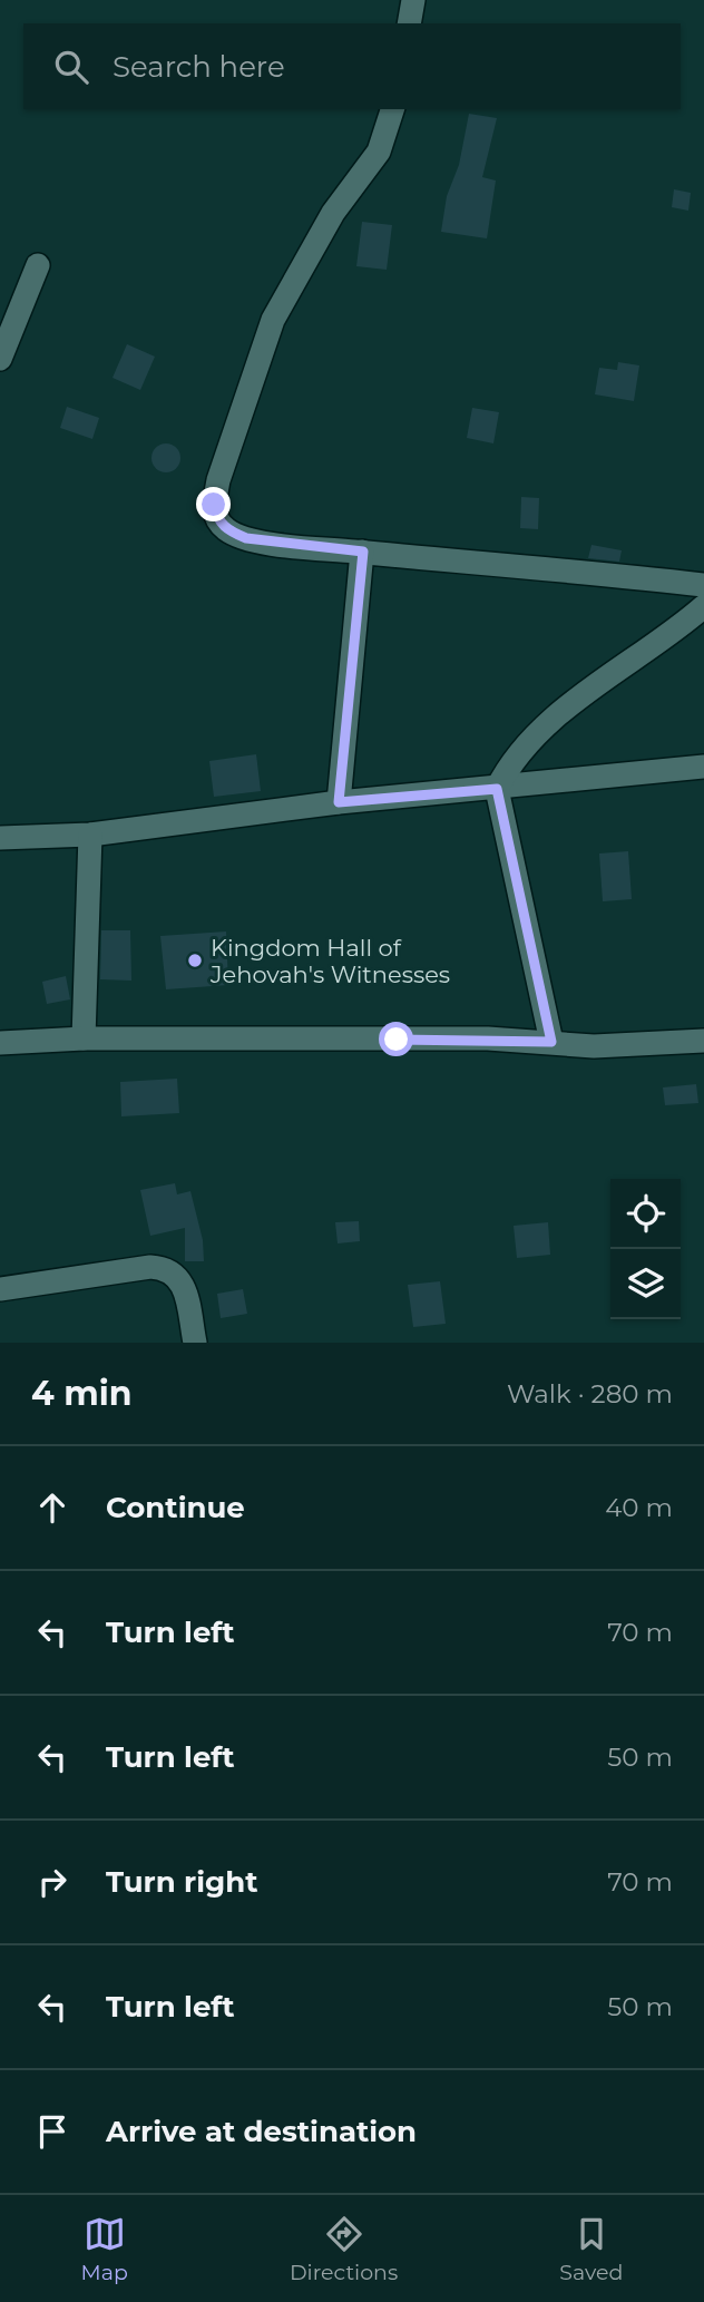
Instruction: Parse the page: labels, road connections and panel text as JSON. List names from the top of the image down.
{
  "places": ["Kingdom Hall of Jehovah's Witnesses"],
  "page": {
    "search": "Search here",
    "heading": ["4 min", "Walk · 280 m"],
    "list": [
      ["Continue", "40 m"],
      ["Turn left", "70 m"],
      ["Turn left", "50 m"],
      ["Turn right", "70 m"],
      ["Turn left", "50 m"],
      "Arrive at destination"
    ],
    "nav": ["Map", "Directions", "Saved"]
  }
}
